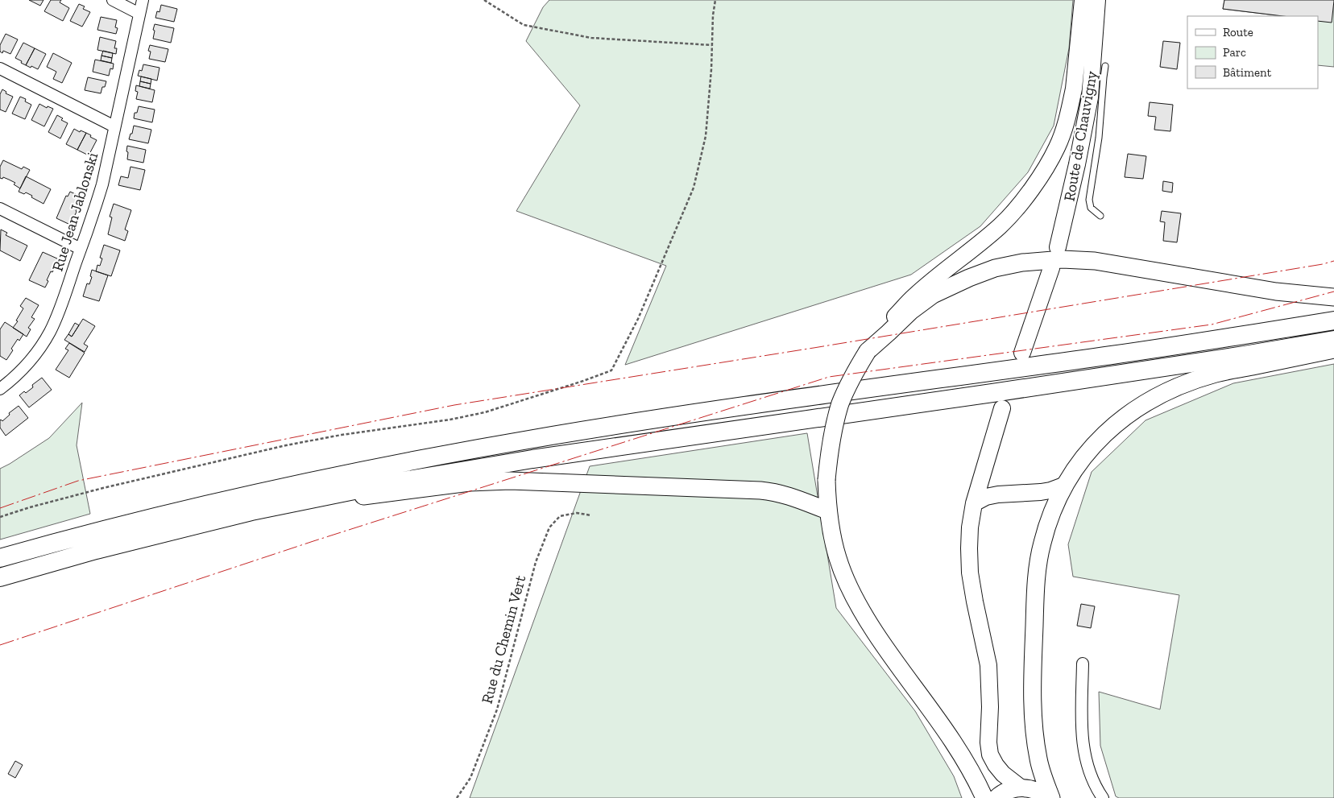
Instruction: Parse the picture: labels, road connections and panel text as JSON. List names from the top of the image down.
{
  "streets": {
    "main road": ["Route de Chauvigny"],
    "street": ["Rue Jean Jablonski"],
    "path": ["Rue du Chemin Vert"]
  },
  "legend": ["Route", "Parc", "Bâtiment"]
}
